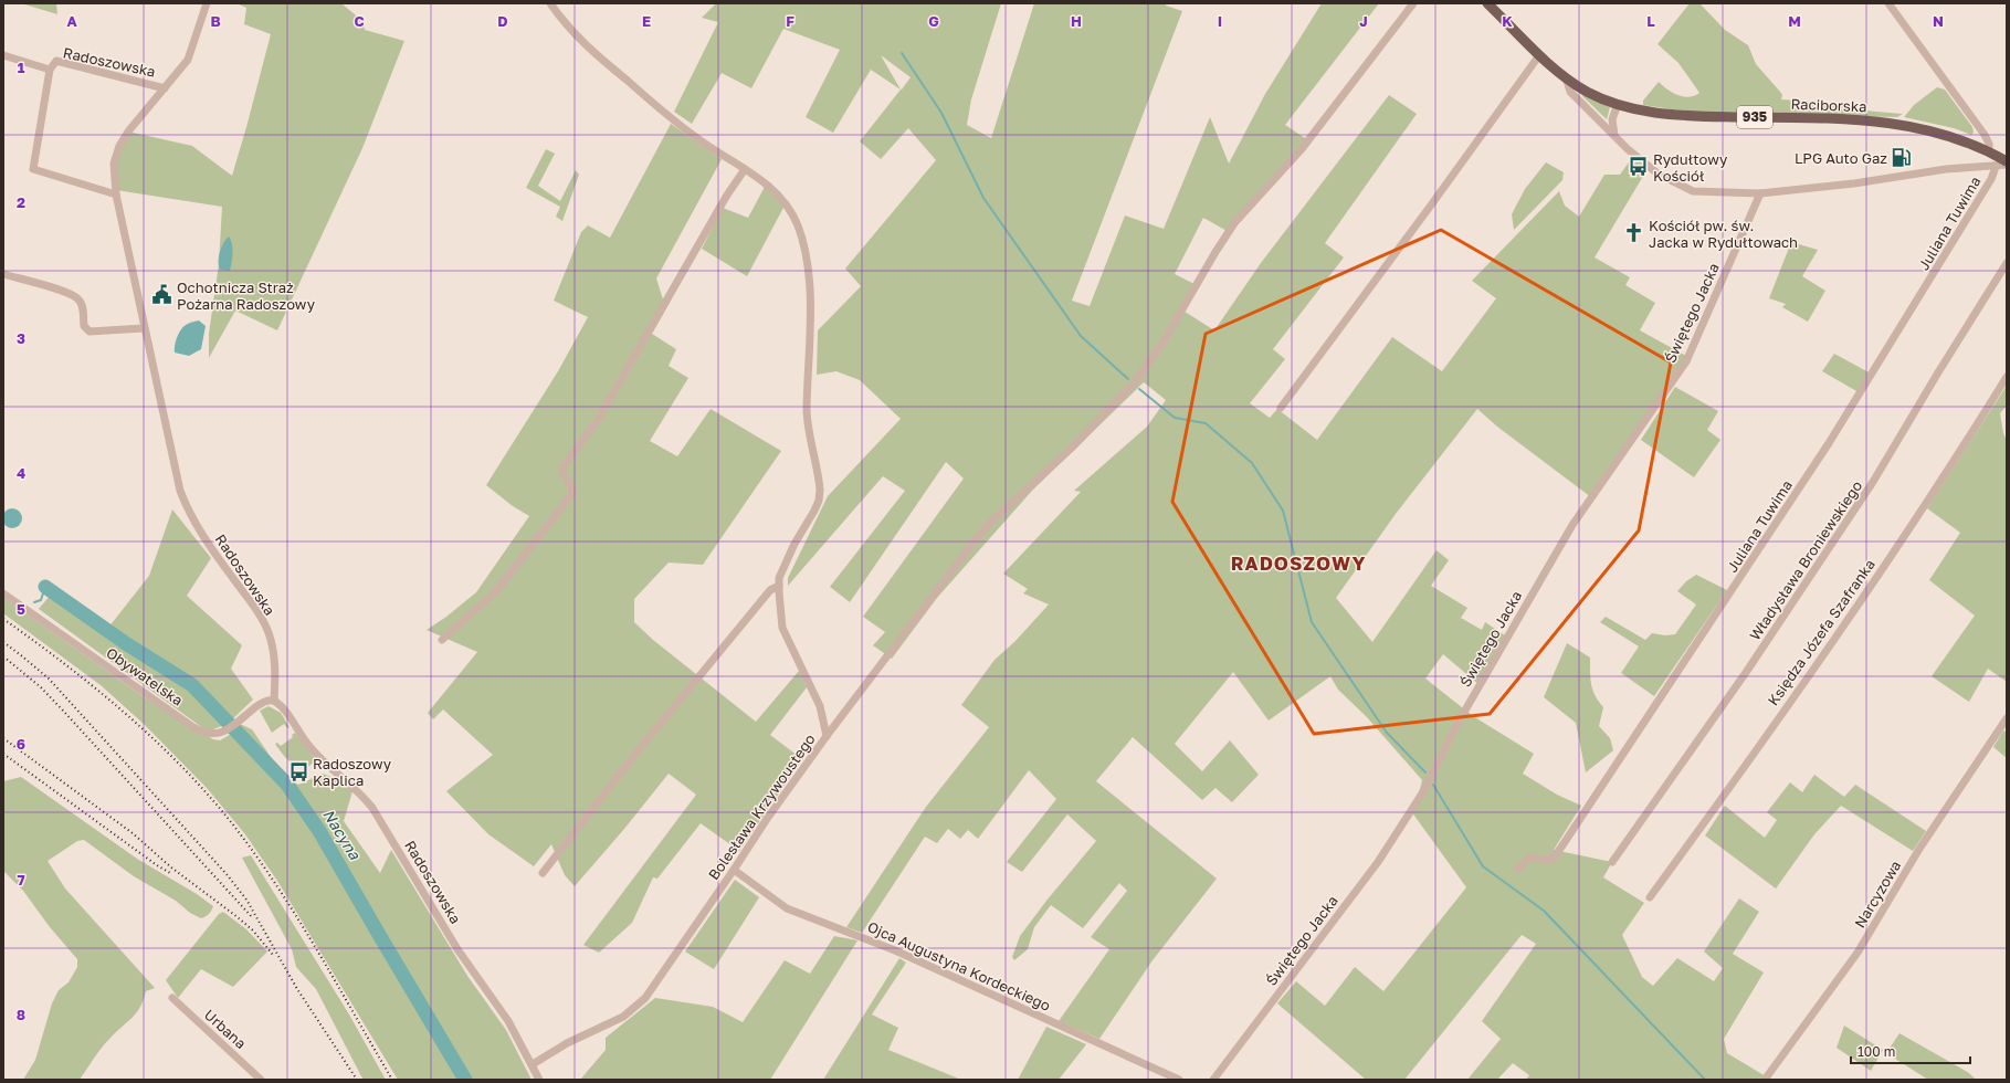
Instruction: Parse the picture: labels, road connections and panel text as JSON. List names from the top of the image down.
{
  "streets": {
    "main road": ["Raciborska", "935"],
    "street": [
      "Radoszowska",
      "Juliana Tuwima",
      "Świętego Jacka",
      "Władysława Broniewskiego",
      "Księdza Józefa Szafranka",
      "Obywatelska",
      "Bolesława Krzywoustego",
      "Narcyzowa",
      "Ojca Augustyna Kordeckiego",
      "Urbana"
    ]
  },
  "crossings": [
    ["Radoszowska", "Obywatelska"],
    ["Radoszowska", "Bolesława Krzywoustego"],
    ["Raciborska", "Juliana Tuwima"],
    ["Raciborska", "Świętego Jacka"],
    ["Bolesława Krzywoustego", "Ojca Augustyna Kordeckiego"]
  ],
  "districts": ["RADOSZOWY"],
  "water": ["Nacyna"],
  "places": {
    "fuel station": ["LPG Auto Gaz"],
    "bus stop": ["Rydułtowy Kościół", "Radoszowy Kaplica"],
    "church": ["Kościół pw. św. Jacka w Rydułtowach"],
    "public building": ["Ochotnicza Straż Pożarna Radoszowy"]
  },
  "scale_bar": "100 m",
  "grid": {
    "columns": [
      "A",
      "B",
      "C",
      "D",
      "E",
      "F",
      "G",
      "H",
      "I",
      "J",
      "K",
      "L",
      "M",
      "N"
    ],
    "rows": [
      "1",
      "2",
      "3",
      "4",
      "5",
      "6",
      "7",
      "8"
    ]
  }
}
